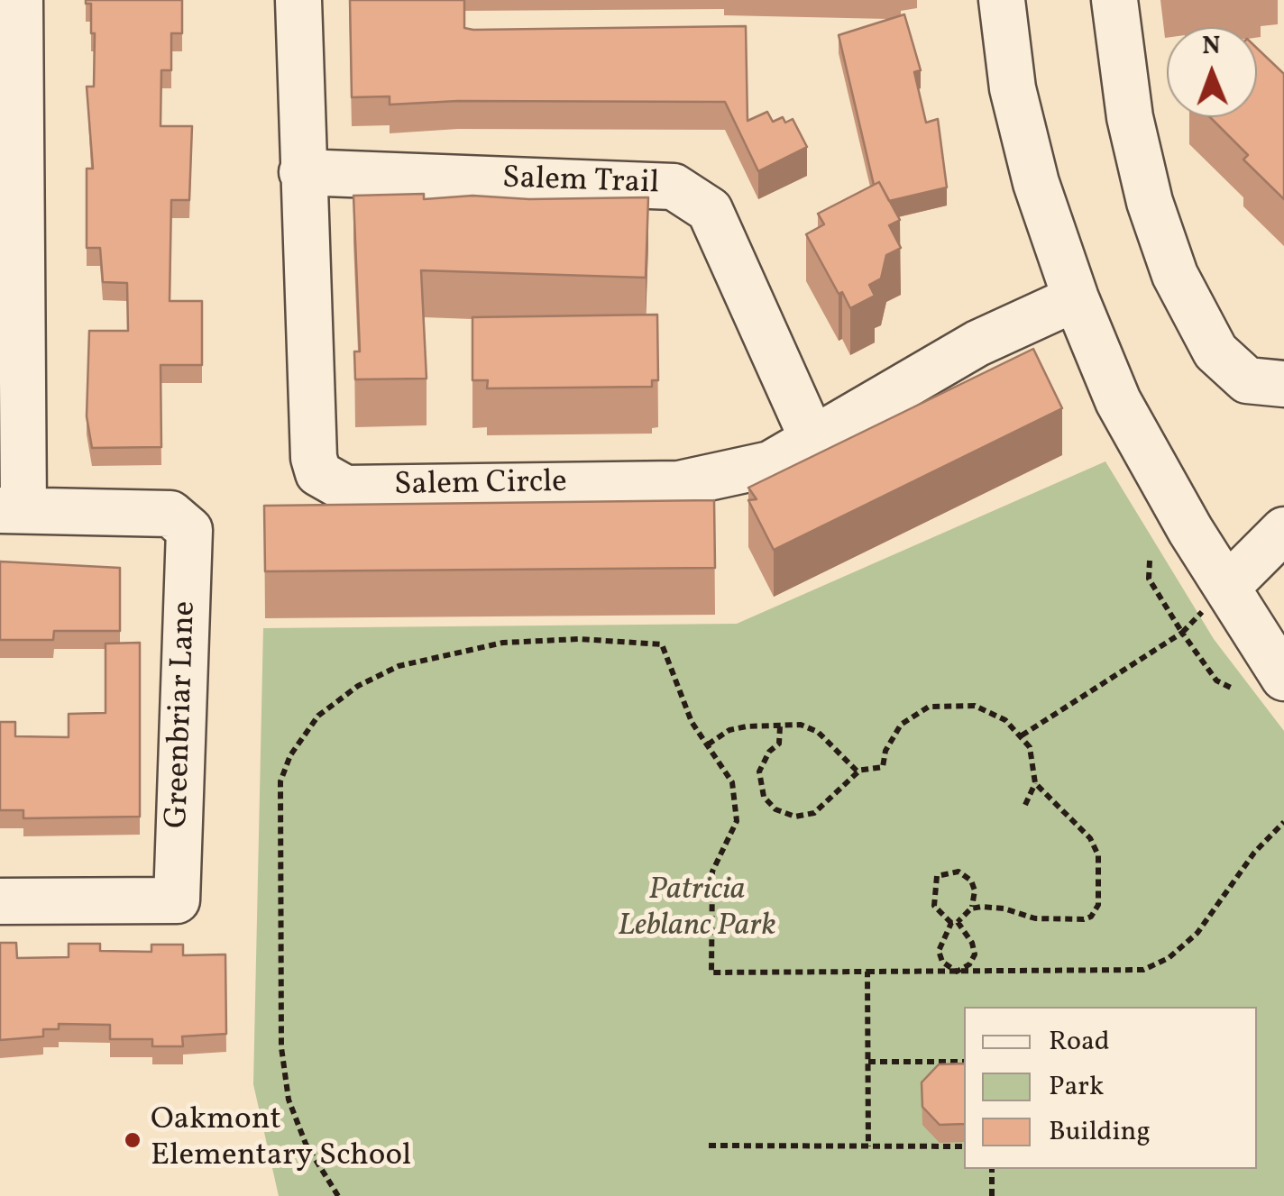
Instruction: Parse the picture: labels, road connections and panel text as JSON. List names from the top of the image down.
{
  "streets": {
    "street": ["Salem Trail", "Salem Circle", "Greenbriar Lane"]
  },
  "crossings": [
    ["Salem Trail", "Salem Circle"]
  ],
  "parks": ["Patricia Leblanc Park"],
  "places": ["Oakmont Elementary School"],
  "legend": ["Road", "Park", "Building"],
  "north": "top"
}
